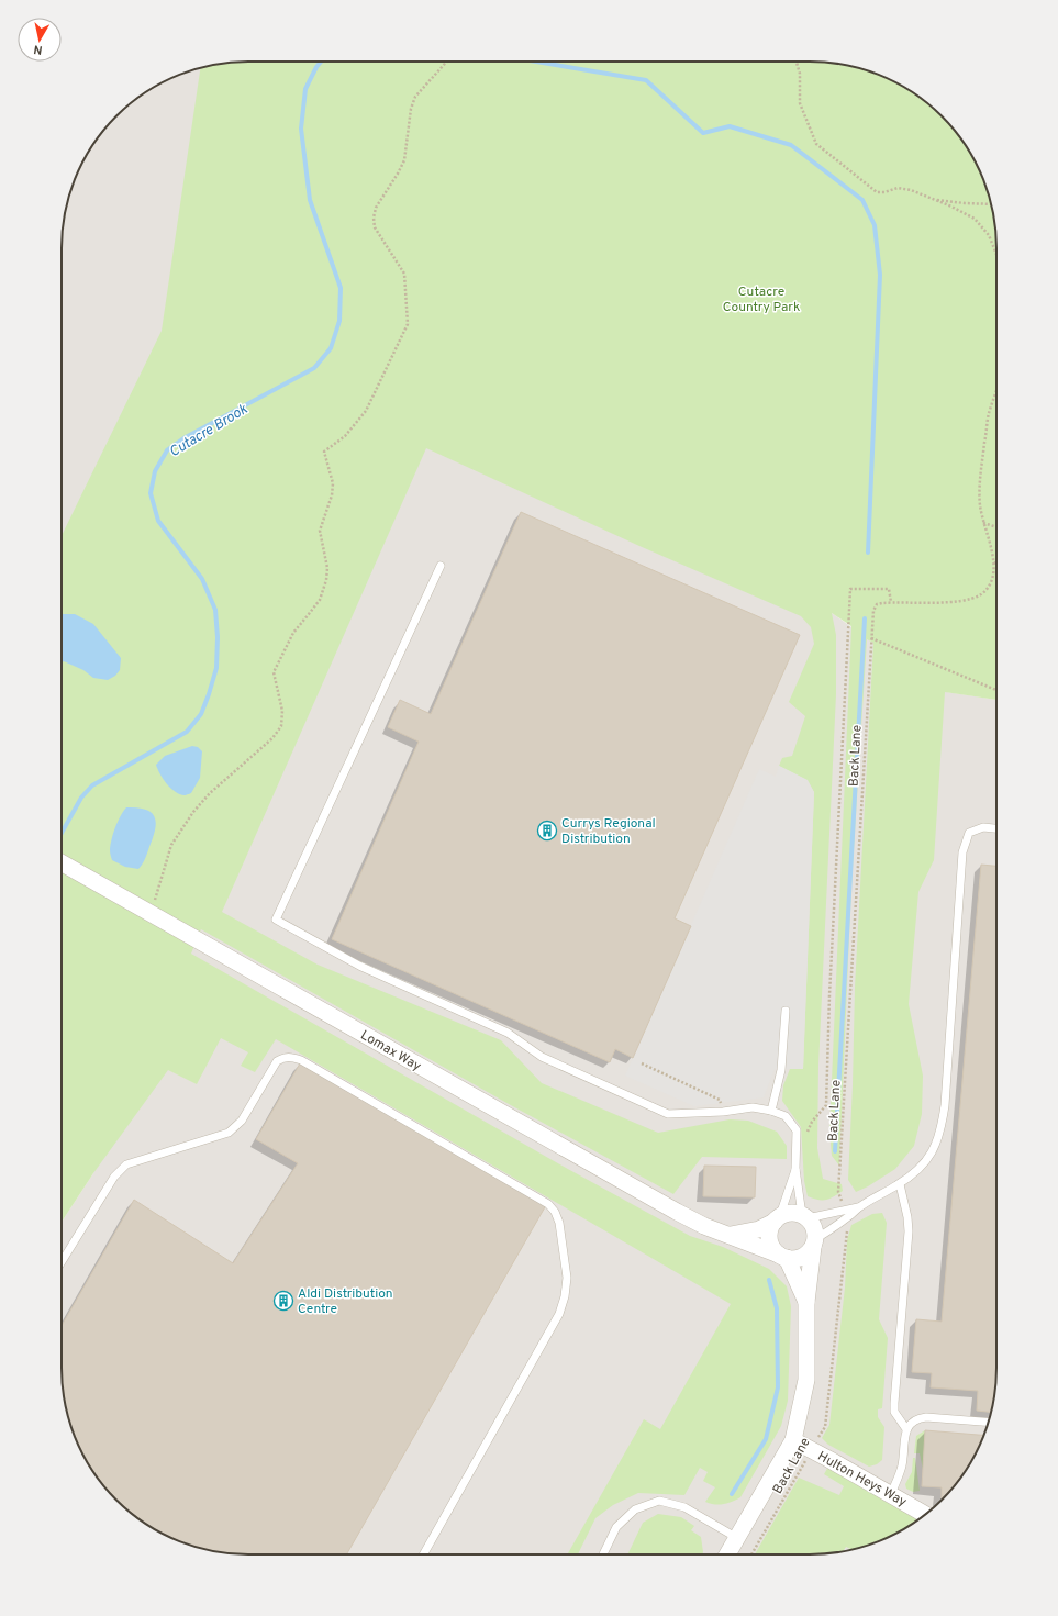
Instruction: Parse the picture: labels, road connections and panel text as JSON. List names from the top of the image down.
{
  "streets": {
    "street": ["Lomax Way", "Hulton Heys Way"],
    "path": ["Back Lane"]
  },
  "crossings": [
    ["Back Lane", "Hulton Heys Way"]
  ],
  "water": ["Cutacre Brook"],
  "parks": ["Cutacre Country Park"],
  "places": {
    "building": ["Currys Regional Distribution", "Aldi Distribution Centre"]
  },
  "north": "bottom"
}
